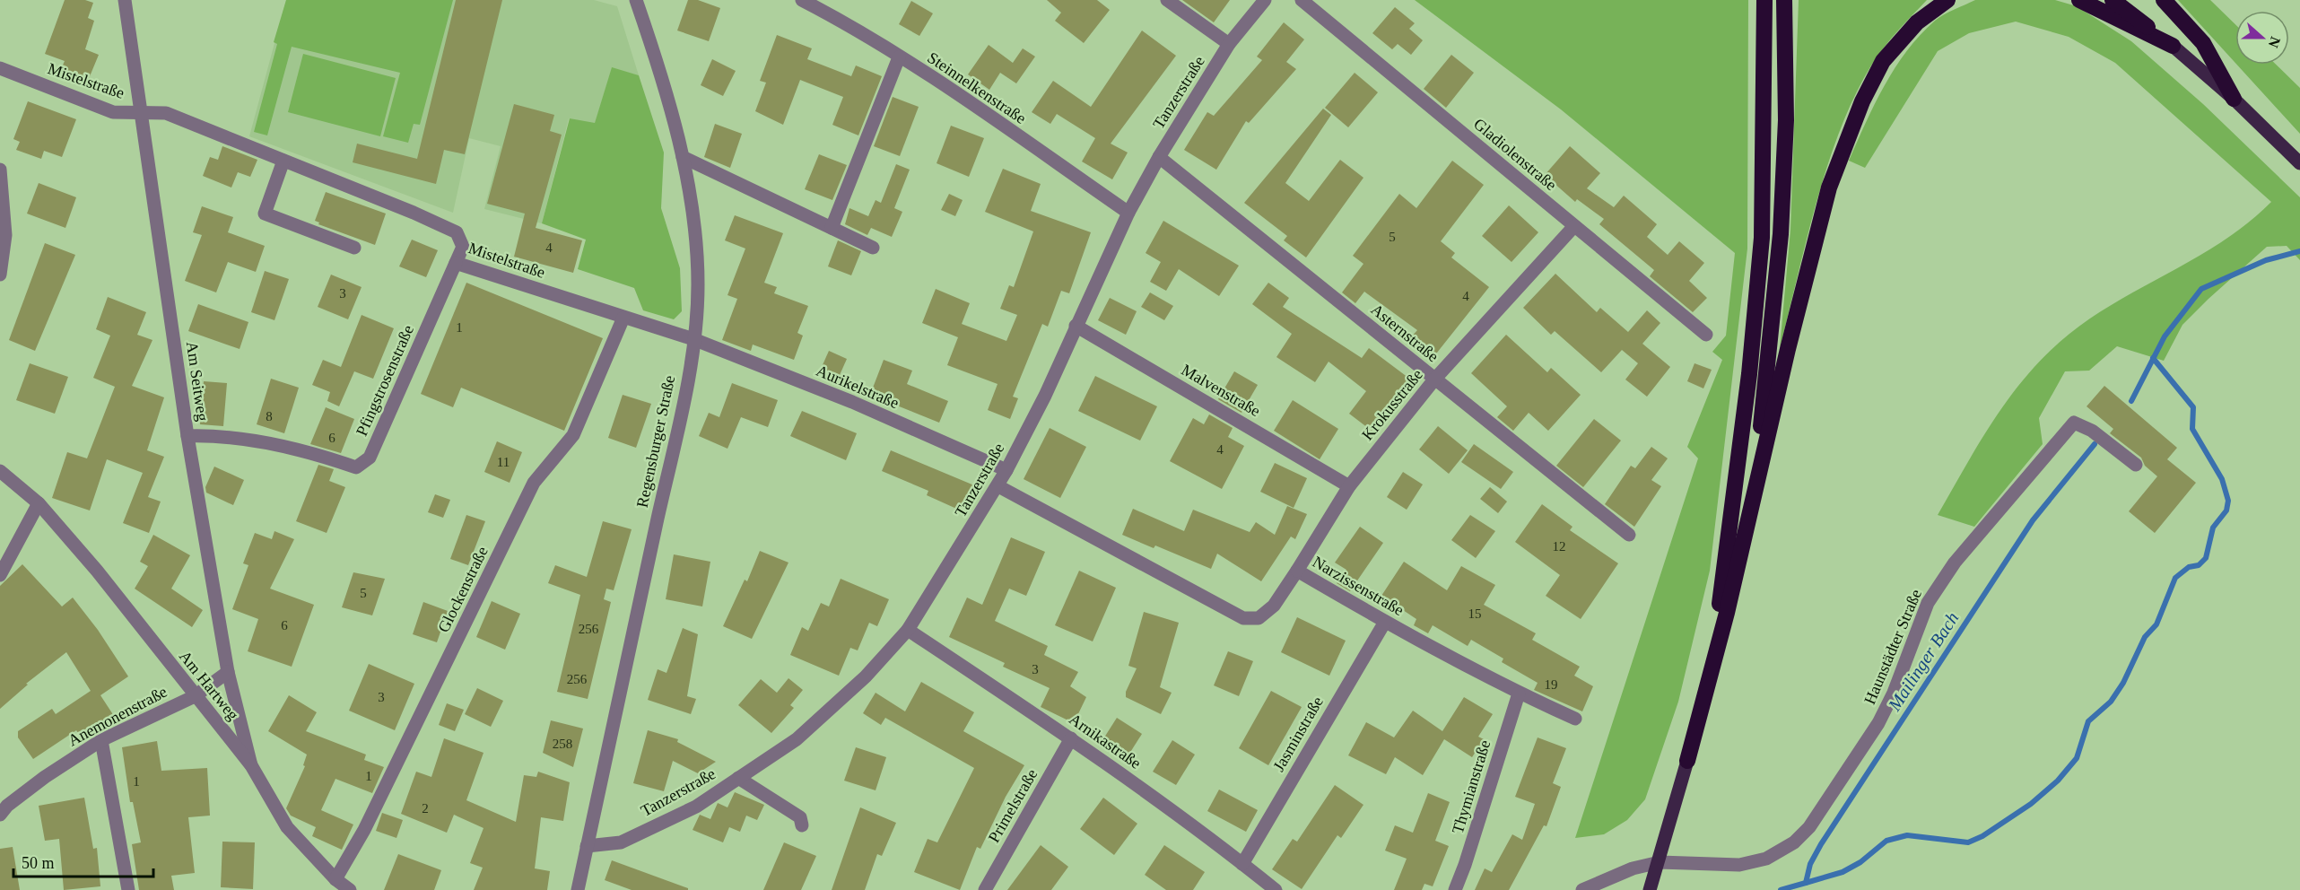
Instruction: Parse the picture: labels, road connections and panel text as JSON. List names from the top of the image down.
{
  "streets": {
    "street": [
      "Mistelstraße",
      "Steinnelkenstraße",
      "Tanzerstraße",
      "Gladiolenstraße",
      "Asternstraße",
      "Pfingstrosenstraße",
      "Am Seitweg",
      "Aurikelstraße",
      "Malvenstraße",
      "Krokusstraße",
      "Regensburger Straße",
      "Narzissenstraße",
      "Glockenstraße",
      "Haunstädter Straße",
      "Am Hartweg",
      "Anemonenstraße",
      "Jasminstraße",
      "Arnikastraße",
      "Thymianstraße",
      "Primelstraße"
    ]
  },
  "crossings": [
    ["Mistelstraße", "Pfingstrosenstraße"],
    ["Mistelstraße", "Am Seitweg"],
    ["Mistelstraße", "Aurikelstraße"],
    ["Mistelstraße", "Regensburger Straße"],
    ["Mistelstraße", "Glockenstraße"],
    ["Steinnelkenstraße", "Tanzerstraße"],
    ["Tanzerstraße", "Asternstraße"],
    ["Tanzerstraße", "Aurikelstraße"],
    ["Tanzerstraße", "Malvenstraße"],
    ["Tanzerstraße", "Regensburger Straße"],
    ["Tanzerstraße", "Narzissenstraße"],
    ["Tanzerstraße", "Arnikastraße"],
    ["Gladiolenstraße", "Krokusstraße"],
    ["Asternstraße", "Krokusstraße"],
    ["Pfingstrosenstraße", "Am Seitweg"],
    ["Am Seitweg", "Am Hartweg"],
    ["Am Seitweg", "Anemonenstraße"],
    ["Aurikelstraße", "Regensburger Straße"],
    ["Malvenstraße", "Krokusstraße"],
    ["Krokusstraße", "Narzissenstraße"],
    ["Narzissenstraße", "Jasminstraße"],
    ["Narzissenstraße", "Thymianstraße"],
    ["Glockenstraße", "Am Hartweg"],
    ["Am Hartweg", "Anemonenstraße"],
    ["Jasminstraße", "Arnikastraße"],
    ["Arnikastraße", "Primelstraße"]
  ],
  "water": ["Mailinger Bach"],
  "house_numbers": [
    "5",
    "4",
    "3",
    "4",
    "1",
    "8",
    "6",
    "4",
    "11",
    "12",
    "5",
    "15",
    "6",
    "256",
    "3",
    "256",
    "19",
    "3",
    "258",
    "1",
    "1",
    "2"
  ],
  "scale_bar": "50 m",
  "north": "right"
}
